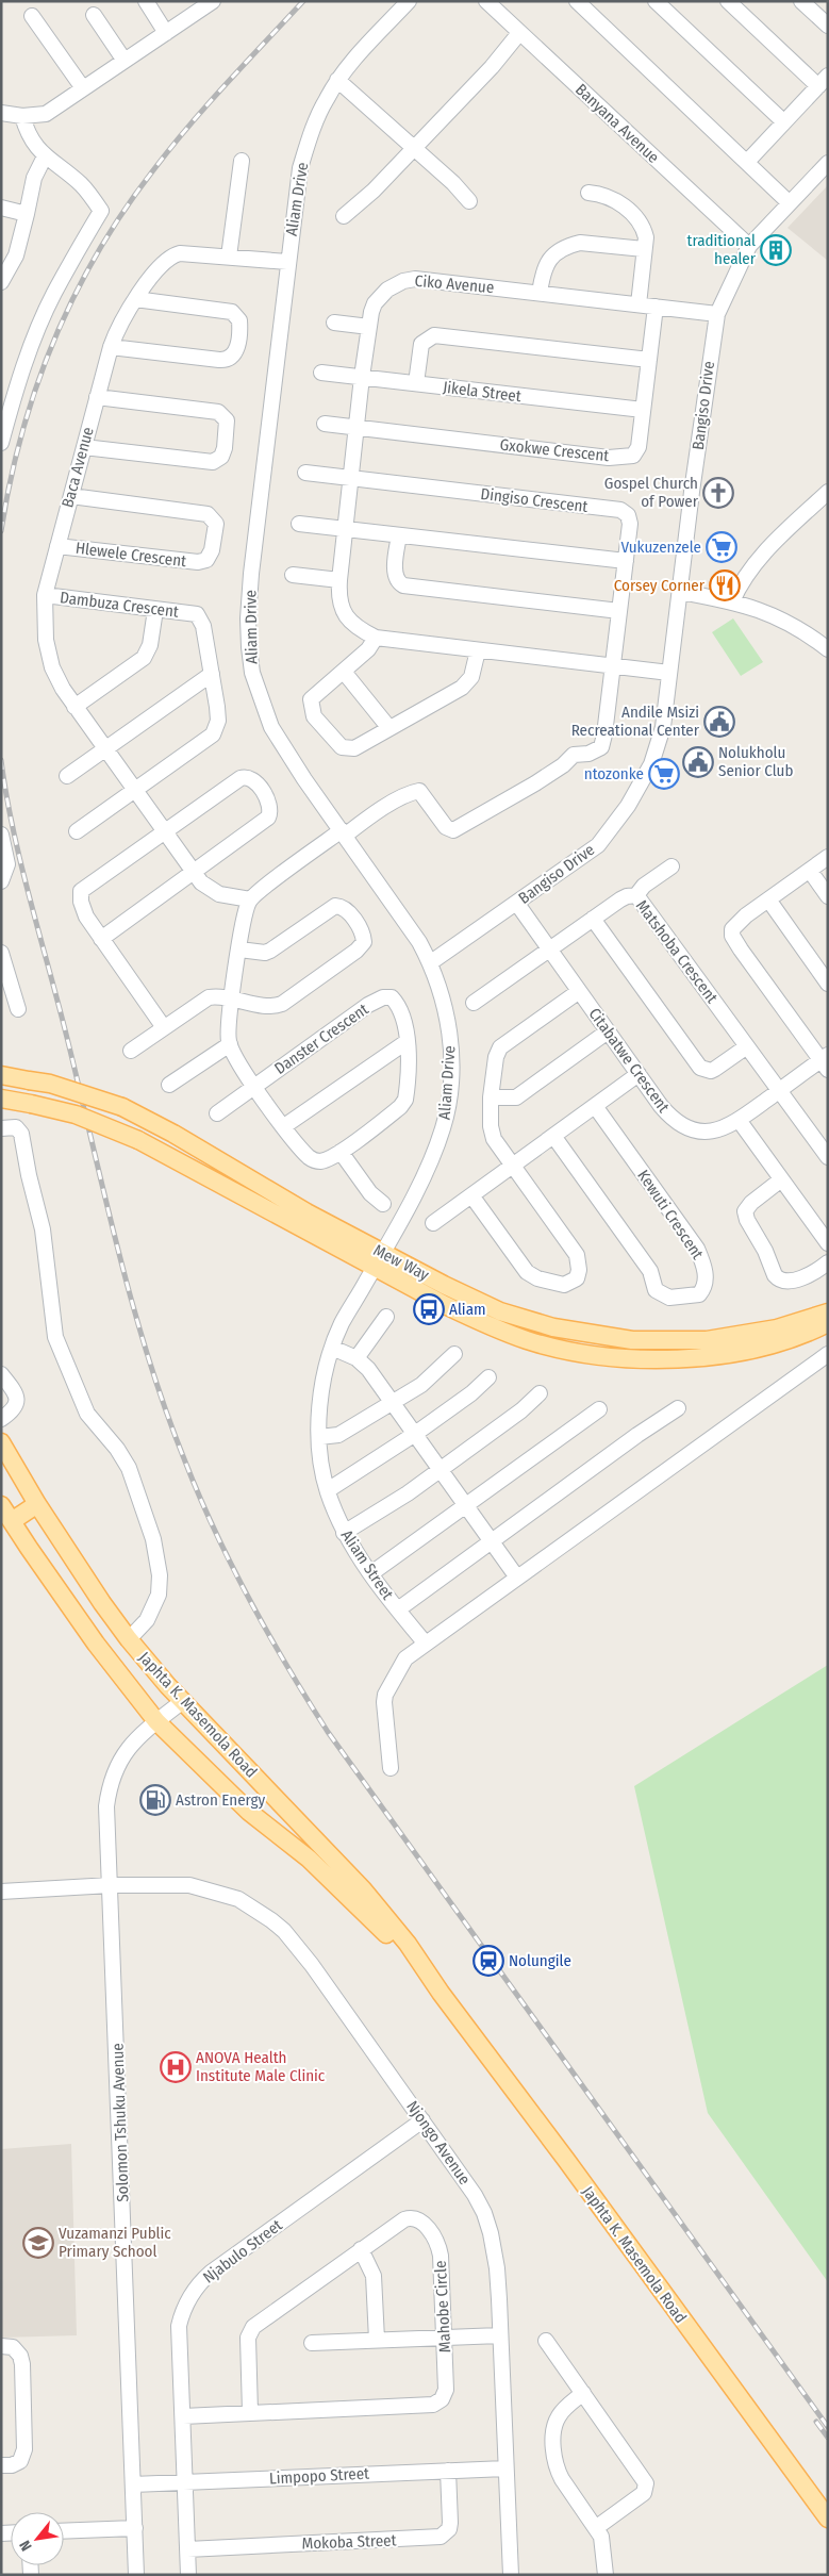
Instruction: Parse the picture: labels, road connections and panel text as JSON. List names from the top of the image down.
{
  "streets": {
    "main road": ["Mew Way", "Japhta K. Masemola Road"],
    "street": [
      "Banyana Avenue",
      "Aliam Drive",
      "Ciko Avenue",
      "Jikela Street",
      "Bangiso Drive",
      "Gxokwe Crescent",
      "Baca Avenue",
      "Dingiso Crescent",
      "Hlewele Crescent",
      "Dambuza Crescent",
      "Matshoba Crescent",
      "Danster Crescent",
      "Citabatwe Crescent",
      "Kewuti Crescent",
      "Aliam Street",
      "Solomon Tshuku Avenue",
      "Njongo Avenue",
      "Njabulo Street",
      "Mahobe Circle",
      "Limpopo Street",
      "Mokoba Street"
    ]
  },
  "crossings": [
    ["Banyana Avenue", "Bangiso Drive"],
    ["Aliam Drive", "Bangiso Drive"],
    ["Aliam Drive", "Baca Avenue"],
    ["Aliam Drive", "Mew Way"],
    ["Aliam Drive", "Aliam Street"],
    ["Ciko Avenue", "Jikela Street"],
    ["Ciko Avenue", "Bangiso Drive"],
    ["Ciko Avenue", "Gxokwe Crescent"],
    ["Ciko Avenue", "Dingiso Crescent"],
    ["Jikela Street", "Gxokwe Crescent"],
    ["Bangiso Drive", "Citabatwe Crescent"],
    ["Baca Avenue", "Hlewele Crescent"],
    ["Baca Avenue", "Dambuza Crescent"],
    ["Matshoba Crescent", "Citabatwe Crescent"],
    ["Mew Way", "Aliam Street"],
    ["Japhta K. Masemola Road", "Solomon Tshuku Avenue"],
    ["Solomon Tshuku Avenue", "Njongo Avenue"],
    ["Solomon Tshuku Avenue", "Limpopo Street"],
    ["Njongo Avenue", "Njabulo Street"],
    ["Njongo Avenue", "Limpopo Street"],
    ["Njabulo Street", "Mahobe Circle"],
    ["Njabulo Street", "Limpopo Street"],
    ["Njabulo Street", "Mokoba Street"],
    ["Limpopo Street", "Mokoba Street"]
  ],
  "places": {
    "building": ["traditional healer"],
    "church": ["Gospel Church of Power"],
    "supermarket": ["Vukuzenzele", "ntozonke"],
    "restaurant": ["Corsey Corner"],
    "public building": ["Andile Msizi Recreational Center", "Nolukholu Senior Club"],
    "bus stop": ["Aliam"],
    "fuel station": ["Astron Energy"],
    "station": ["Nolungile"],
    "hospital": ["ANOVA Health Institute Male Clinic"],
    "school or university": ["Vuzamanzi Public Primary School"]
  },
  "north": "bottom left"
}
